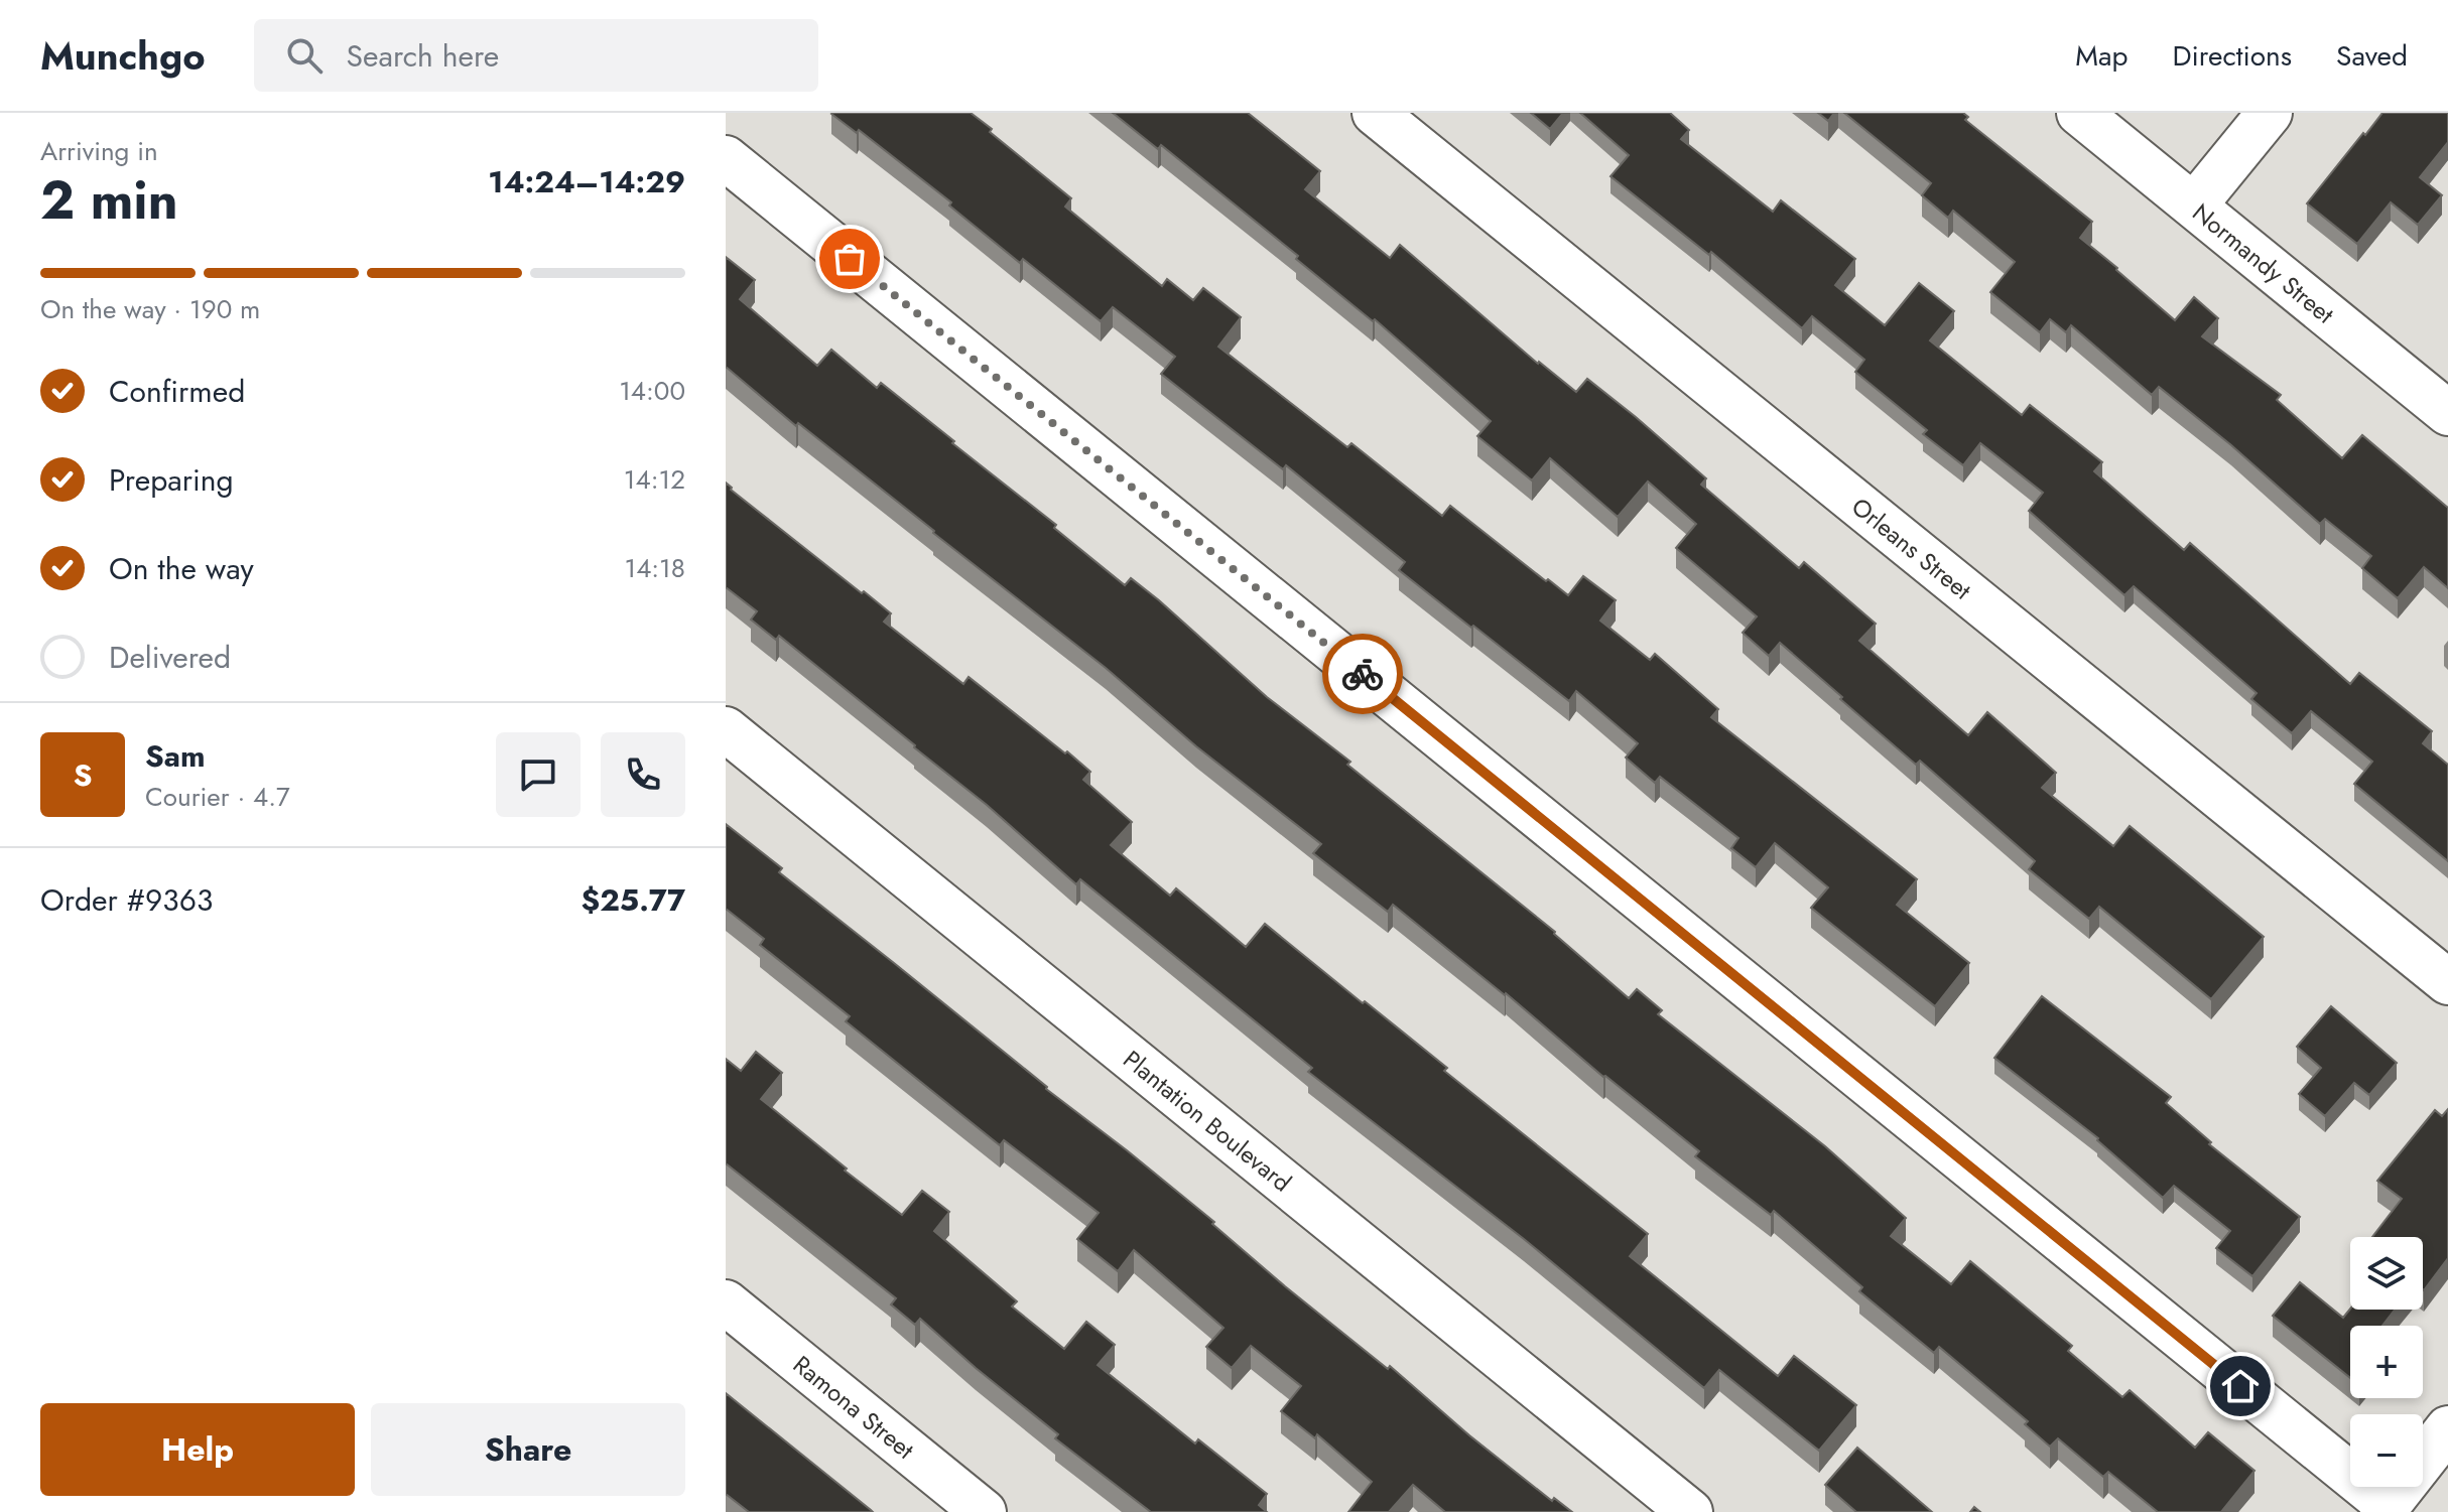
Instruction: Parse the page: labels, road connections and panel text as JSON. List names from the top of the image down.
{
  "streets": {
    "street": [
      "Normandy Street",
      "Orleans Street",
      "Plantation Boulevard",
      "Ramona Street"
    ]
  },
  "page": {
    "header": "Munchgo",
    "search": "Search here",
    "nav": ["Map", "Directions", "Saved"],
    "heading": ["2 min", "Arriving in", "14:24–14:29"],
    "panel": [
      "Sam",
      "Courier · 4.7",
      "Order #9363",
      "$25.77"
    ],
    "bar": "On the way · 190 m",
    "list": [
      ["Confirmed", "14:00"],
      ["Preparing", "14:12"],
      ["On the way", "14:18"],
      "Delivered"
    ],
    "round": "S",
    "map_buttons": ["+", "−"],
    "buttons": ["Help", "Share"]
  }
}
